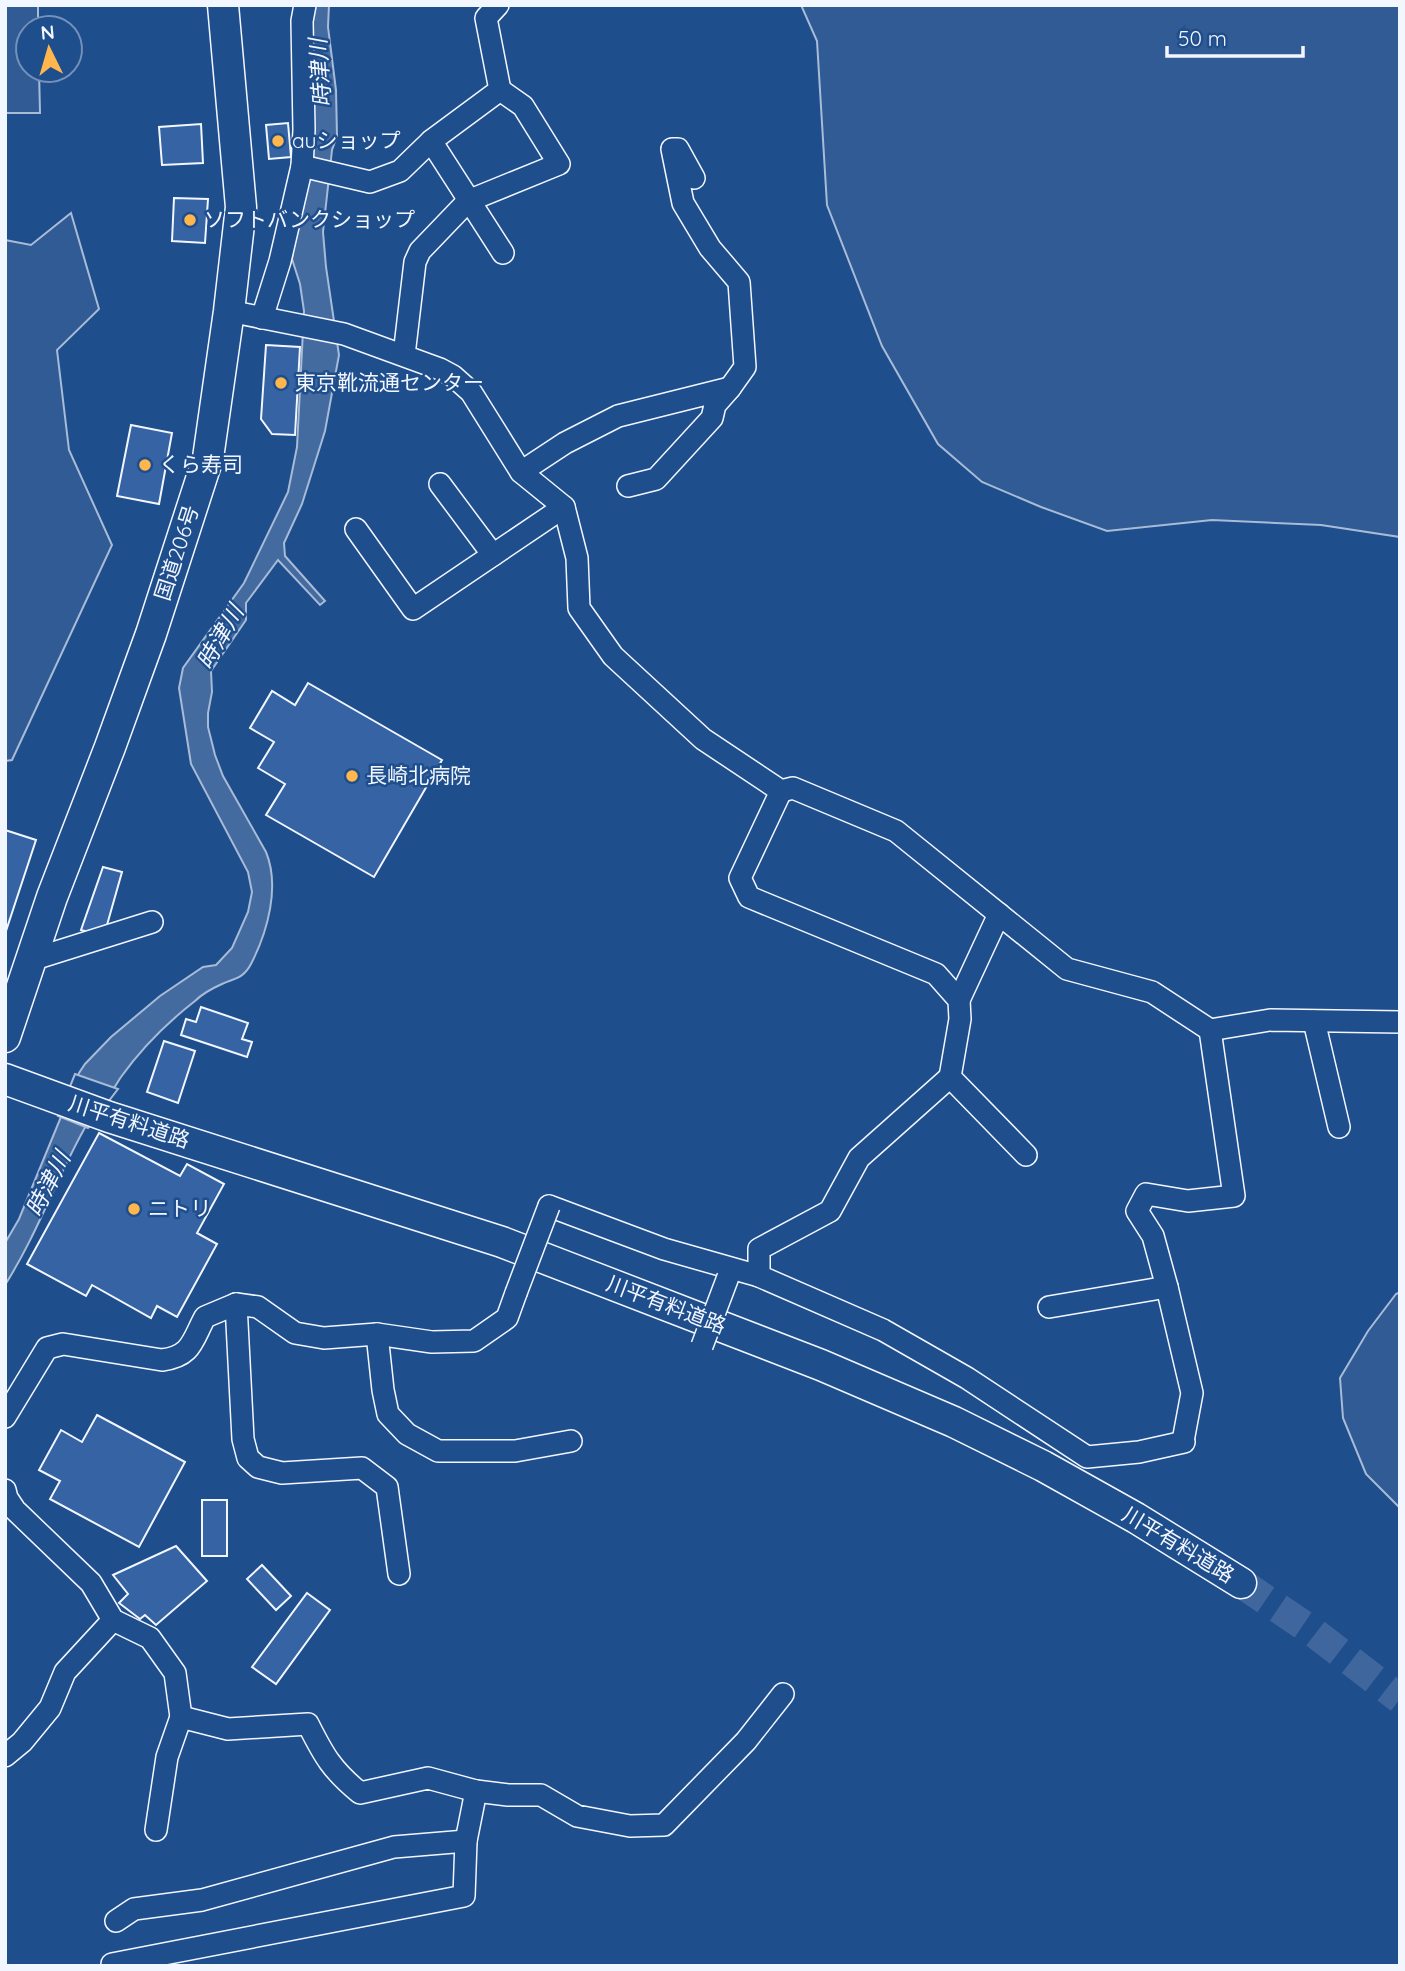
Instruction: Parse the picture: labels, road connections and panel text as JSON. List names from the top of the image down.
{
  "streets": {
    "highway": ["国道206号", "川平有料道路"]
  },
  "water": ["時津川"],
  "places": [
    "auショップ",
    "ソフトバンクショップ",
    "東京靴流通センター",
    "くら寿司",
    "長崎北病院",
    "ニトリ"
  ],
  "scale_bar": "50 m",
  "north": "top"
}
